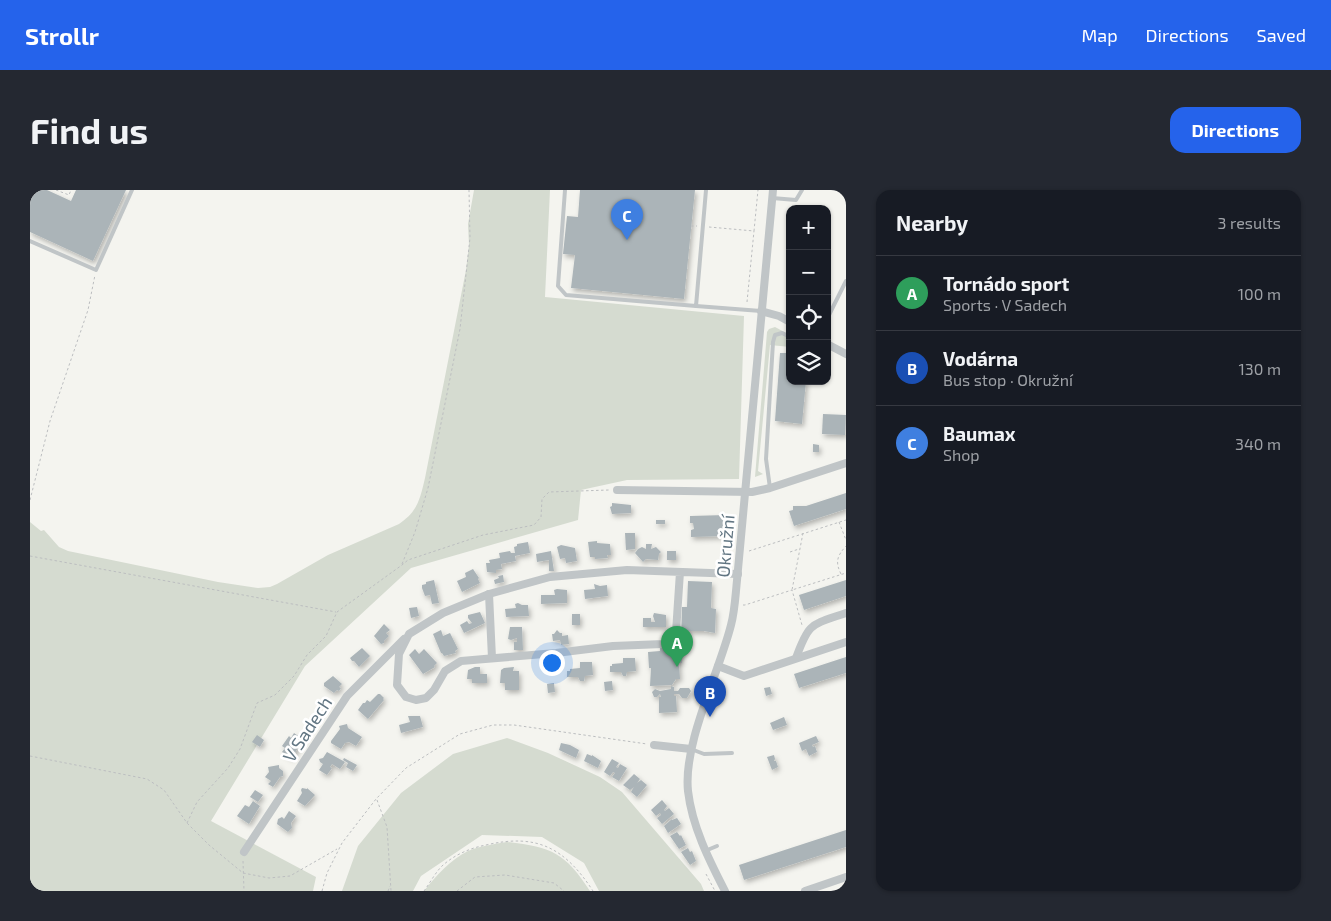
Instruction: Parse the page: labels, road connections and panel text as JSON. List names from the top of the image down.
{
  "streets": {
    "street": ["Okružní", "V Sadech"]
  },
  "crossings": [
    ["Okružní", "V Sadech"]
  ],
  "page": {
    "header": "Strollr",
    "nav": ["Map", "Directions", "Saved"],
    "buttons": "Directions",
    "title": "Find us",
    "heading": ["Nearby", "3 results"],
    "pins": ["C", "A", "B"],
    "map_buttons": ["+", "−"],
    "list": [
      {
        "mark": "A",
        "name": "Tornádo sport",
        "note": "Sports · V Sadech",
        "value": "100 m"
      },
      {
        "mark": "B",
        "name": "Vodárna",
        "note": "Bus stop · Okružní",
        "value": "130 m"
      },
      {
        "mark": "C",
        "name": "Baumax",
        "note": "Shop",
        "value": "340 m"
      }
    ]
  }
}
